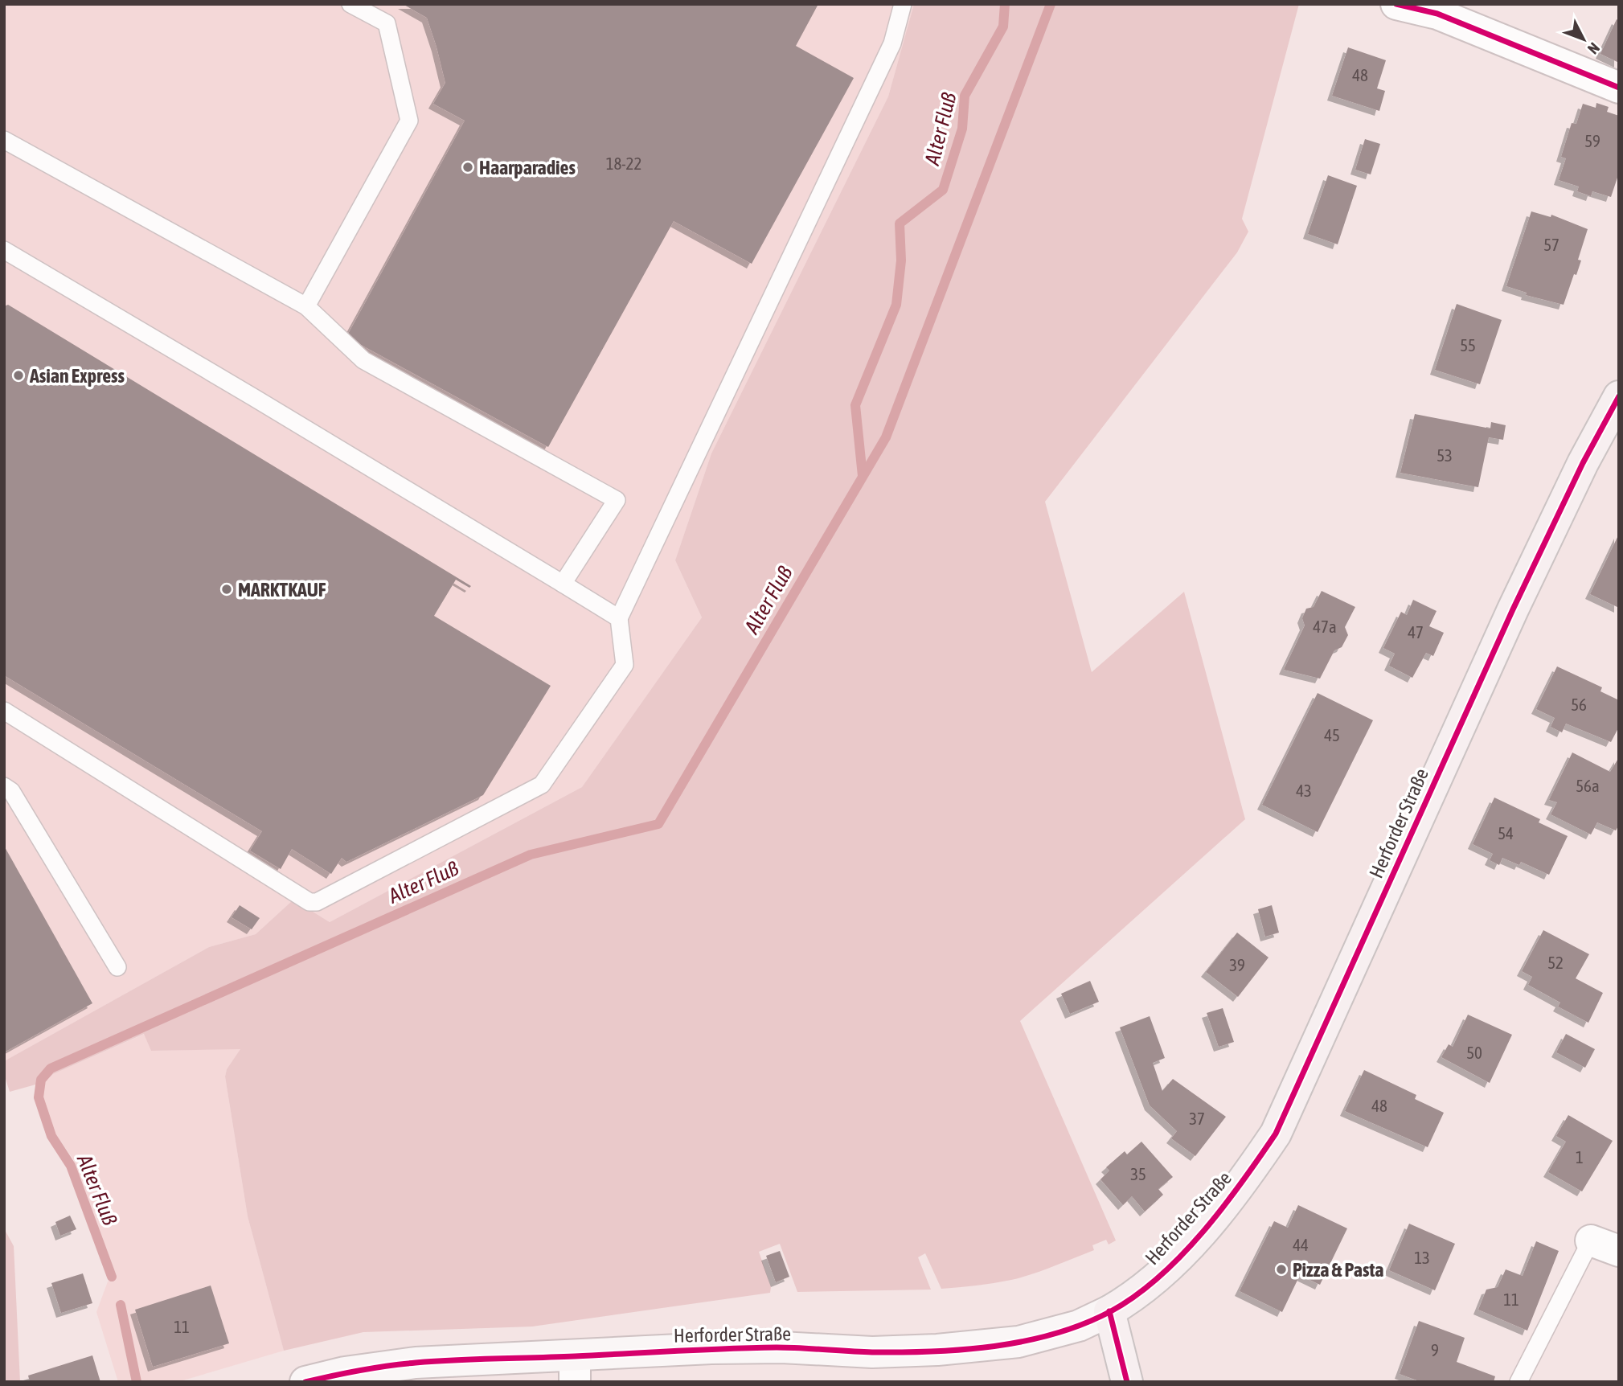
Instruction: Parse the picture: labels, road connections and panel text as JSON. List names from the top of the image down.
{
  "streets": {
    "main road": ["Herforder Straße"]
  },
  "water": ["Alter Fluß"],
  "places": [
    "Haarparadies",
    "Asian Express",
    "MARKTKAUF",
    "Pizza & Pasta"
  ],
  "house_numbers": [
    "48",
    "59",
    "18-22",
    "57",
    "55",
    "53",
    "47a",
    "47",
    "56",
    "45",
    "56a",
    "43",
    "54",
    "52",
    "39",
    "50",
    "48",
    "37",
    "1",
    "35",
    "44",
    "13",
    "11",
    "11",
    "9"
  ],
  "north": "bottom right"
}
